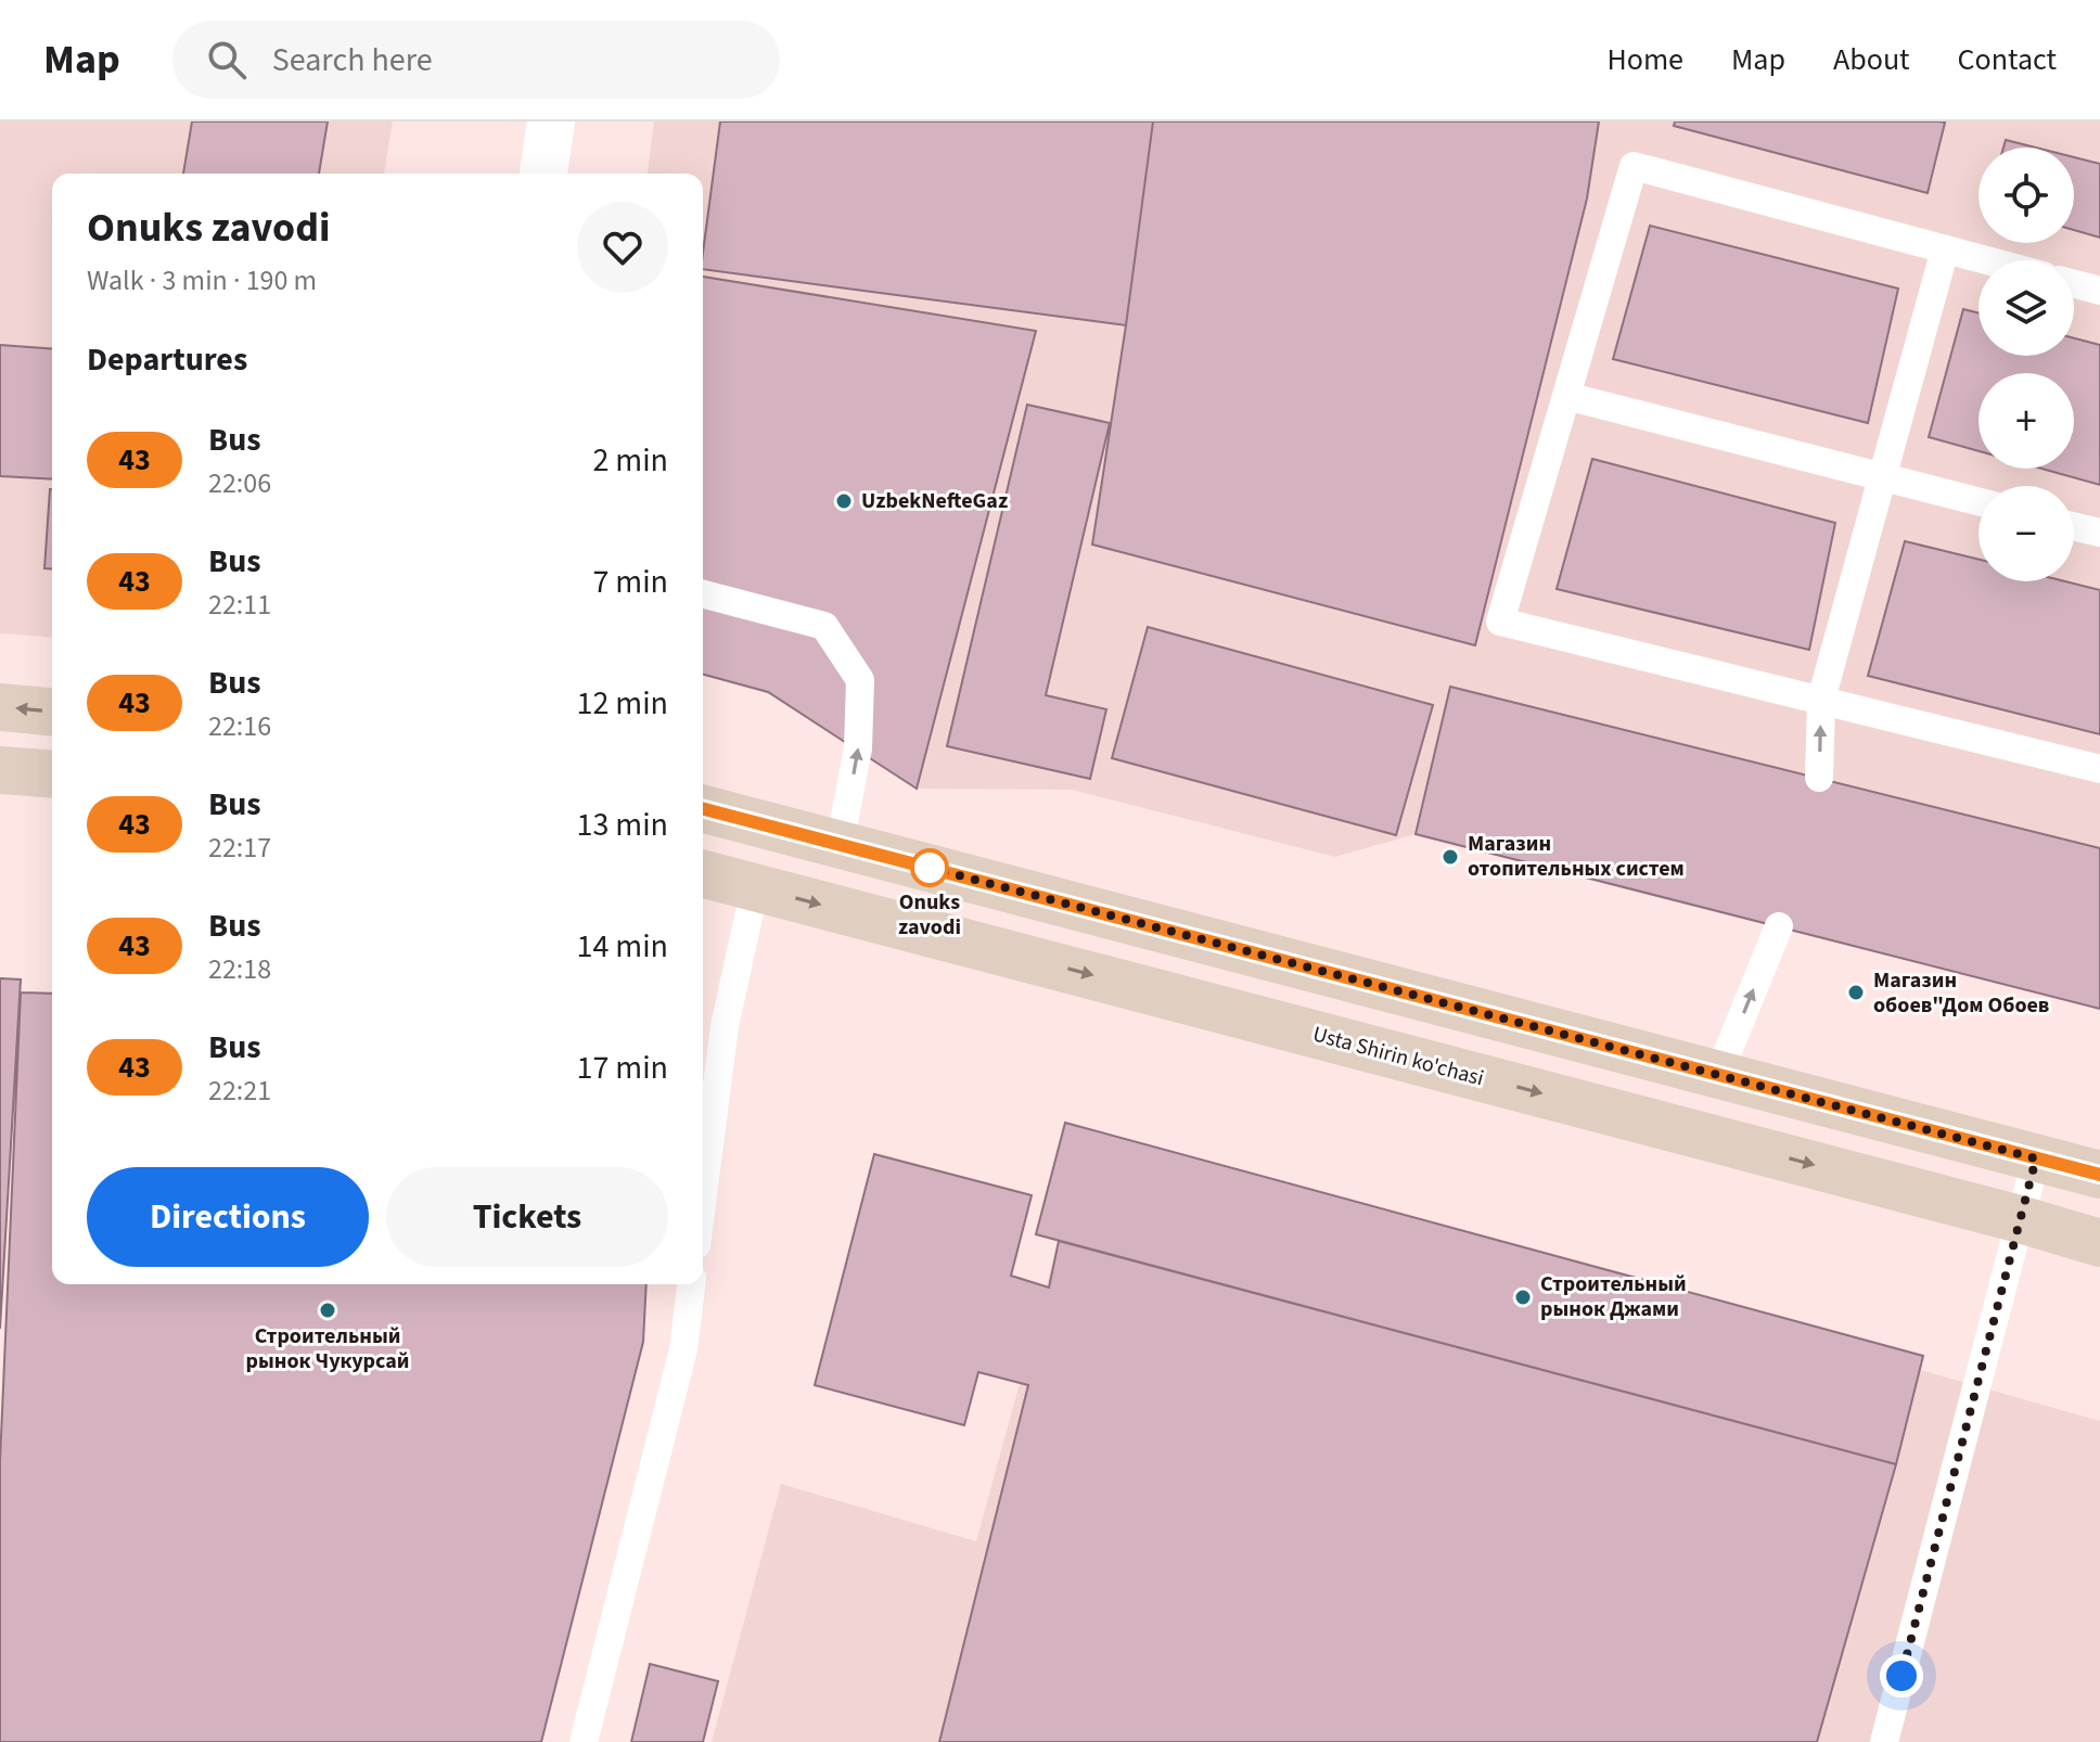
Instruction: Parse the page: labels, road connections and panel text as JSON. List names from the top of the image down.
{
  "streets": {
    "main road": ["Usta Shirin ko'chasi"]
  },
  "places": [
    "UzbekNefteGaz",
    "Магазин отопительных систем",
    "Onuks zavodi",
    "Магазин обоев\"Дом Обоев",
    "Строительный рынок Джами",
    "Строительный рынок Чукурсай"
  ],
  "lines": ["bus line 43"],
  "page": {
    "header": "Map",
    "search": "Search here",
    "nav": [
      "Home",
      "Map",
      "About",
      "Contact"
    ],
    "map_buttons": ["+", "−"],
    "heading": [
      ["Onuks zavodi", "Walk · 3 min · 190 m"],
      "Departures"
    ],
    "list": [
      {
        "mark": "43",
        "name": "Bus",
        "note": "22:06",
        "value": "2 min"
      },
      {
        "mark": "43",
        "name": "Bus",
        "note": "22:11",
        "value": "7 min"
      },
      {
        "mark": "43",
        "name": "Bus",
        "note": "22:16",
        "value": "12 min"
      },
      {
        "mark": "43",
        "name": "Bus",
        "note": "22:17",
        "value": "13 min"
      },
      {
        "mark": "43",
        "name": "Bus",
        "note": "22:18",
        "value": "14 min"
      },
      {
        "mark": "43",
        "name": "Bus",
        "note": "22:21",
        "value": "17 min"
      }
    ],
    "buttons": ["Directions", "Tickets"]
  }
}
